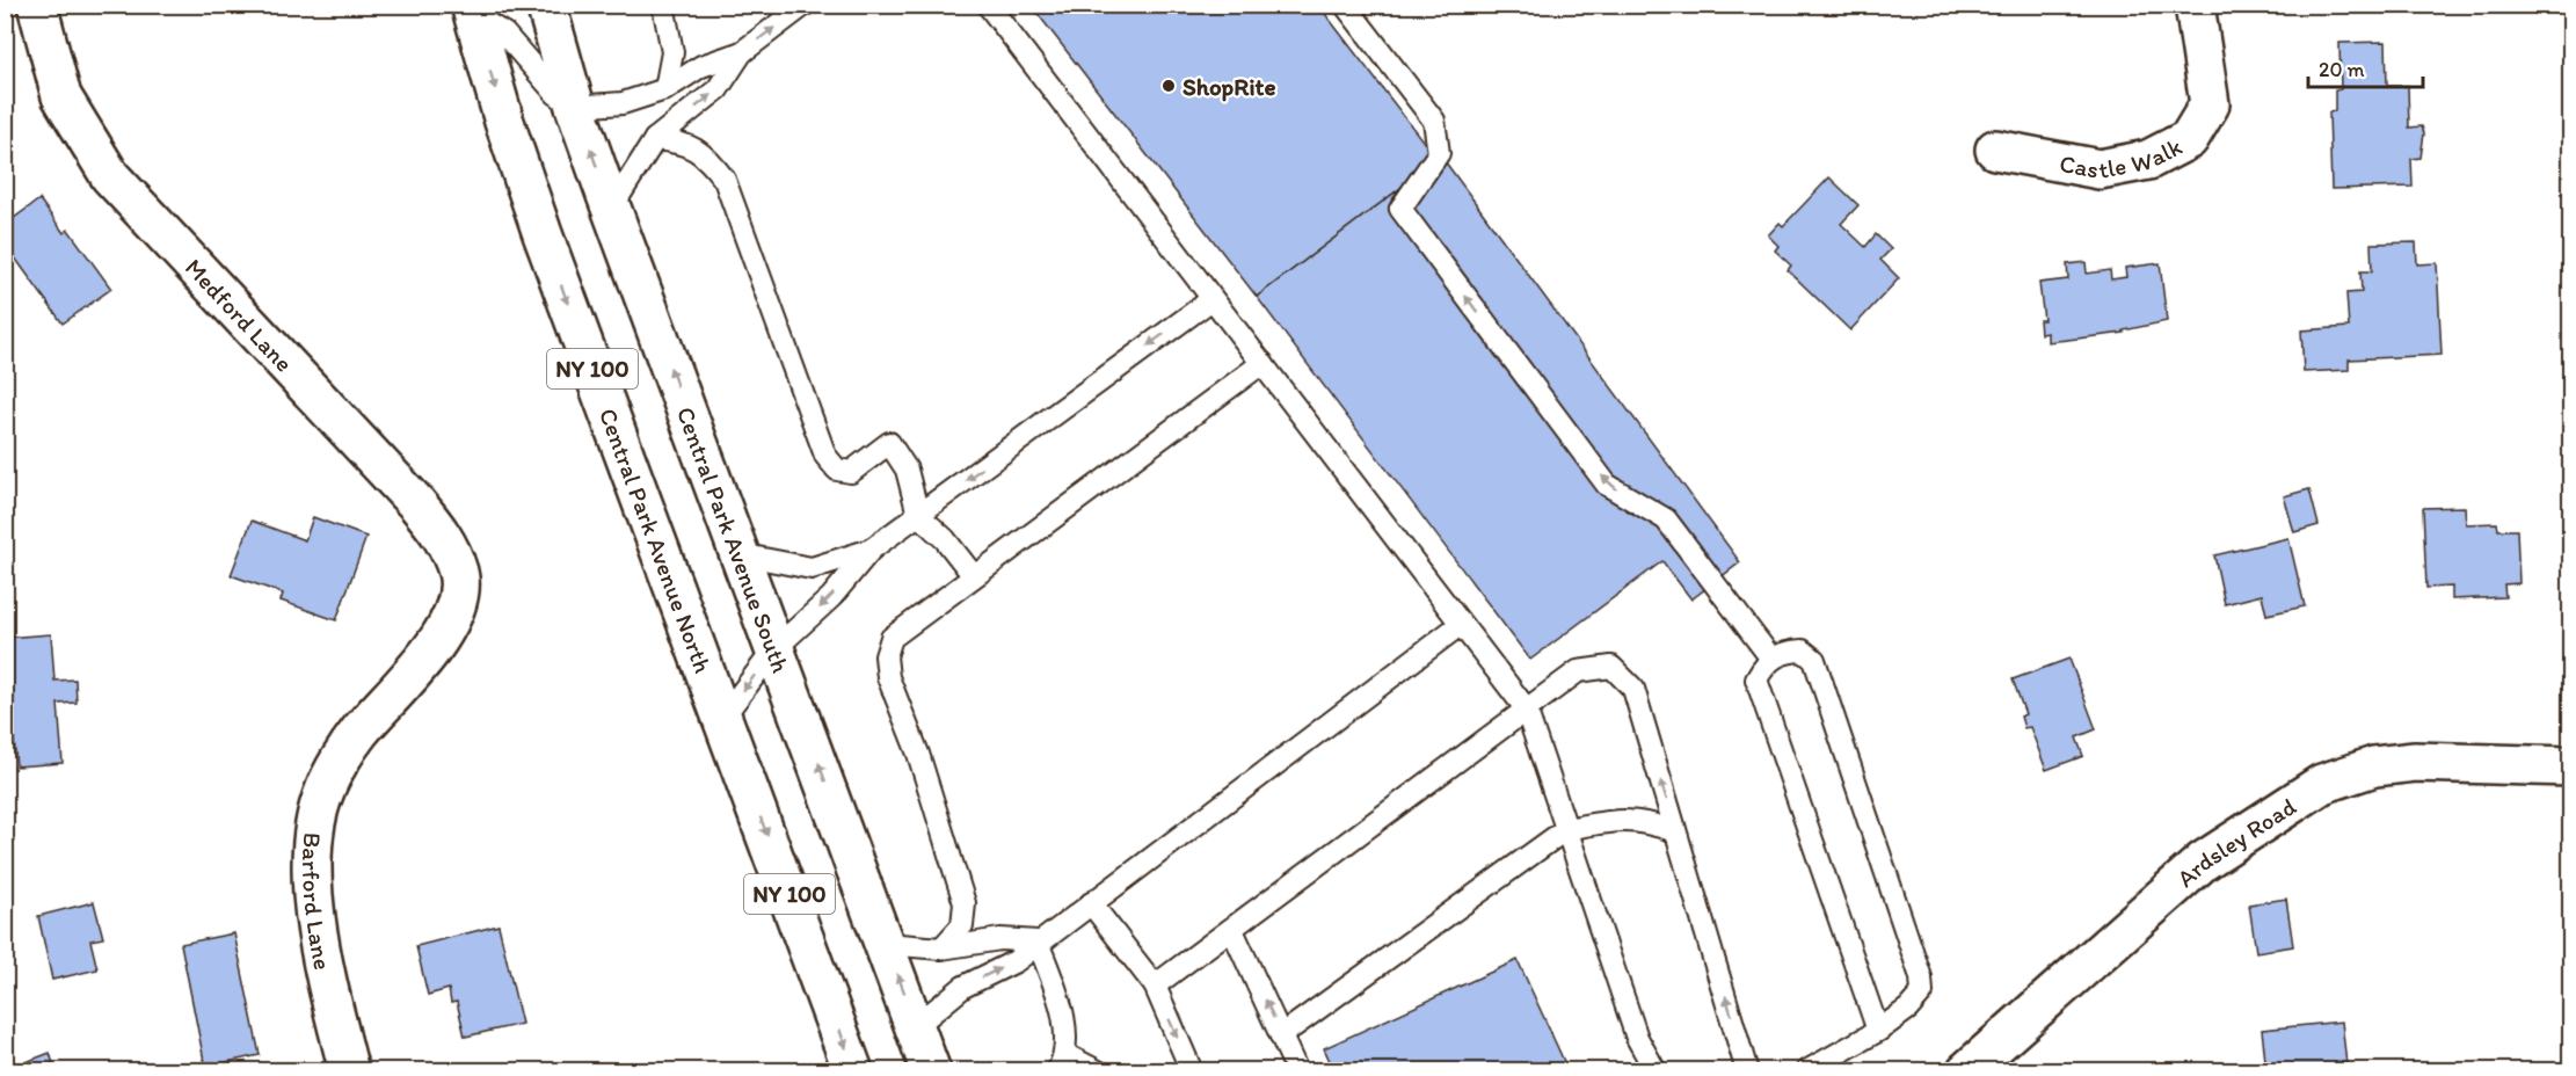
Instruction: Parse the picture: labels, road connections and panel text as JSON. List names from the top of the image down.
{
  "streets": {
    "main road": [
      "Castle Walk",
      "Medford Lane",
      "NY 100",
      "Central Park Avenue South",
      "Central Park Avenue North",
      "Ardsley Road",
      "Barford Lane"
    ]
  },
  "crossings": [
    ["Medford Lane", "Barford Lane"]
  ],
  "one_way": ["Central Park Avenue South", "Central Park Avenue North"],
  "places": ["ShopRite"],
  "scale_bar": "20 m"
}
